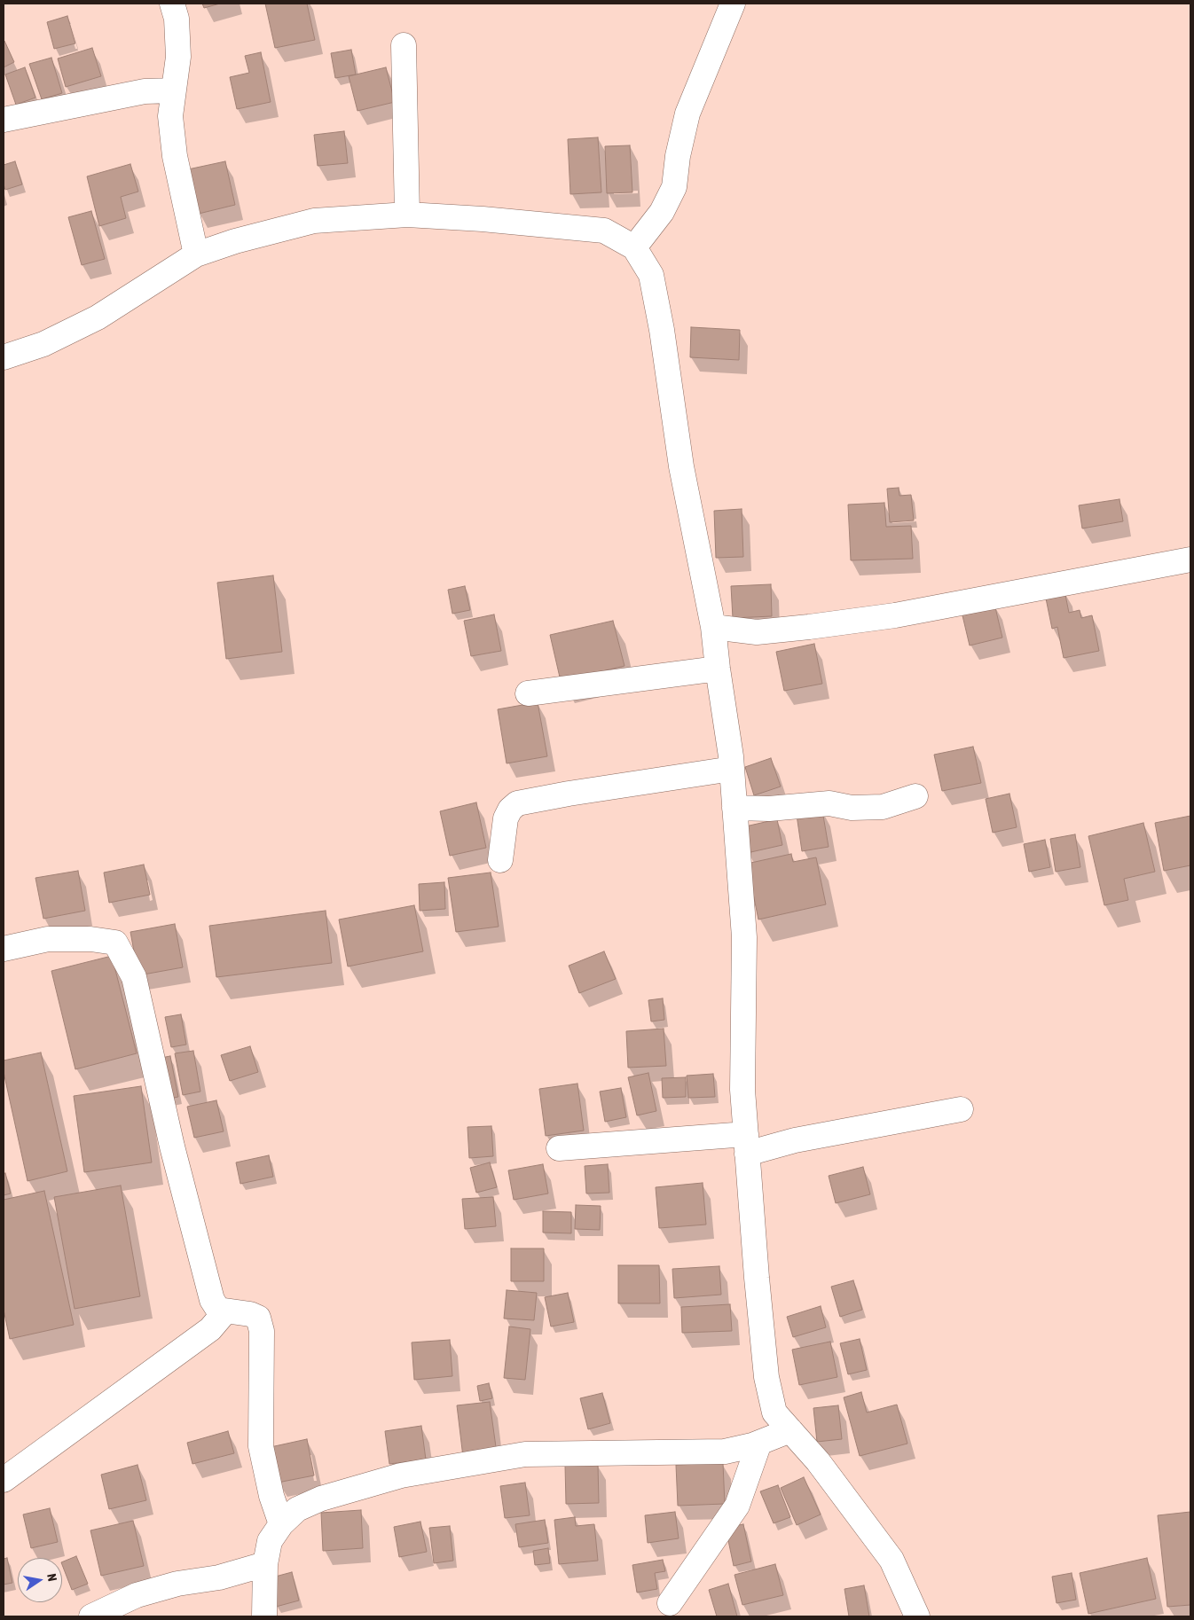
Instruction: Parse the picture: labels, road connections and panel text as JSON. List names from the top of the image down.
{
  "north": "right"
}
